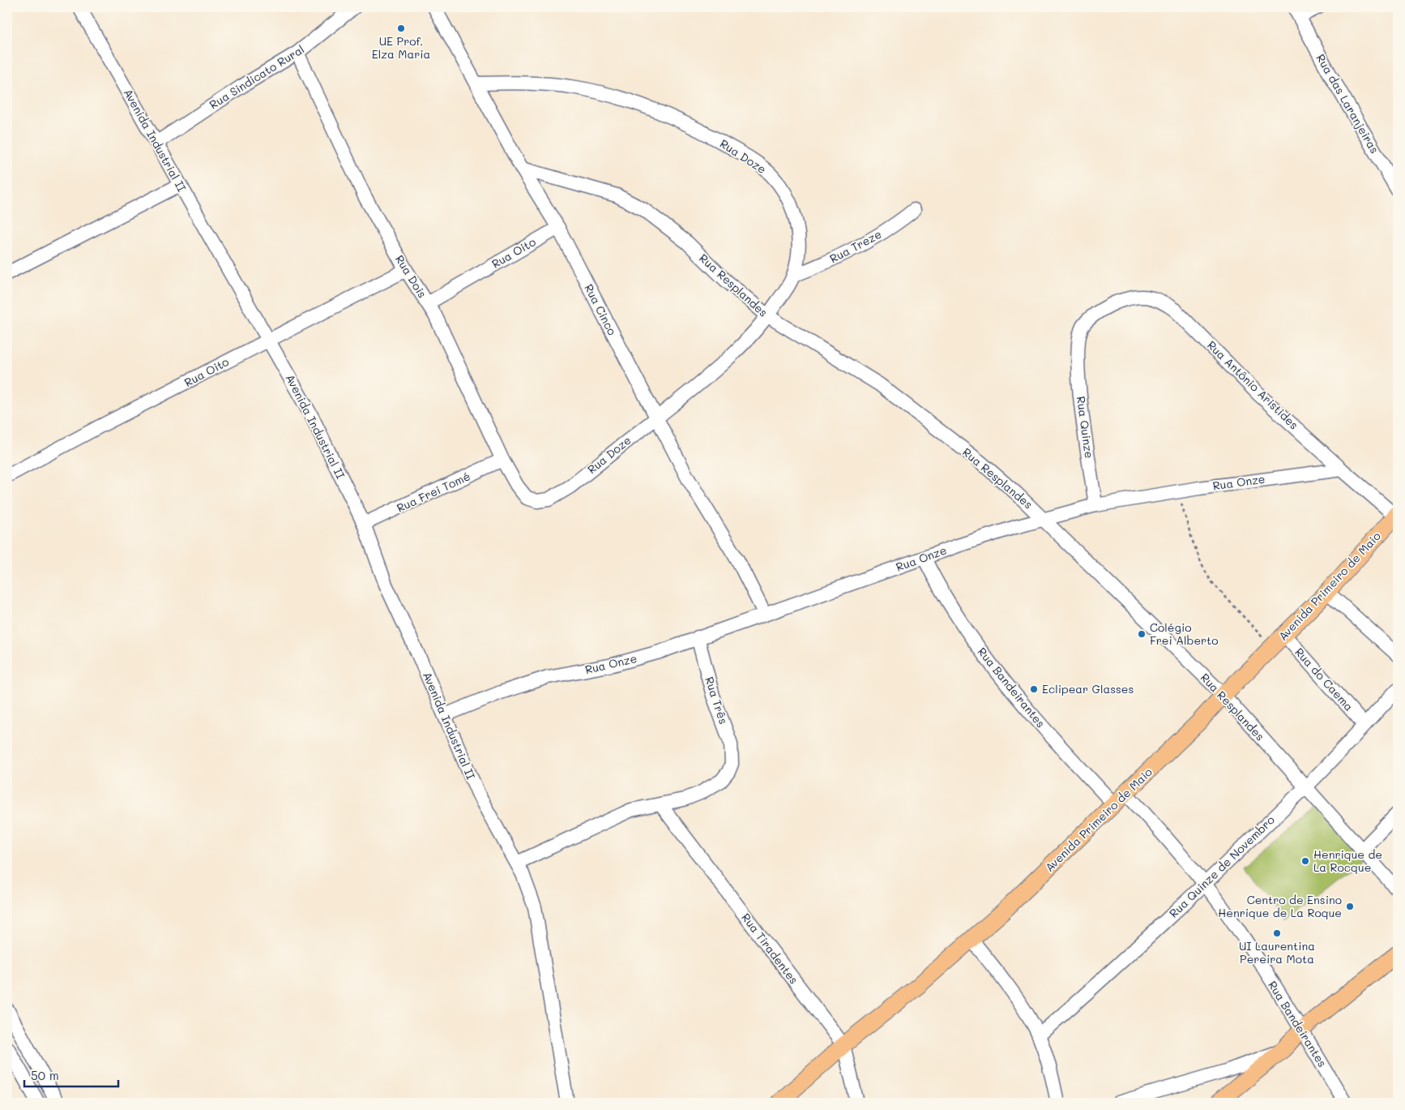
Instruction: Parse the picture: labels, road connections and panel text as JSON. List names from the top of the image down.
{
  "streets": {
    "main road": ["Avenida Primeiro de Maio"],
    "street": [
      "Rua Sindicato Rural",
      "Rua das Laranjeiras",
      "Avenida Industrial II",
      "Rua Doze",
      "Rua Treze",
      "Rua Oito",
      "Rua Dois",
      "Rua Resplandes",
      "Rua Cinco",
      "Rua Antônio Aristides",
      "Rua Quinze",
      "Rua Onze",
      "Rua Frei Tomé",
      "Rua do Caema",
      "Rua Bandeirantes",
      "Rua Três",
      "Rua Quinze de Novembro",
      "Rua Tiradentes"
    ]
  },
  "crossings": [
    ["Rua Sindicato Rural", "Avenida Industrial II"],
    ["Rua Sindicato Rural", "Rua Dois"],
    ["Avenida Industrial II", "Rua Oito"],
    ["Avenida Industrial II", "Rua Onze"],
    ["Avenida Industrial II", "Rua Frei Tomé"],
    ["Rua Doze", "Rua Treze"],
    ["Rua Doze", "Rua Dois"],
    ["Rua Doze", "Rua Resplandes"],
    ["Rua Doze", "Rua Cinco"],
    ["Rua Oito", "Rua Dois"],
    ["Rua Oito", "Rua Cinco"],
    ["Rua Dois", "Rua Frei Tomé"],
    ["Rua Resplandes", "Rua Cinco"],
    ["Rua Resplandes", "Rua Onze"],
    ["Rua Resplandes", "Avenida Primeiro de Maio"],
    ["Rua Resplandes", "Rua Quinze de Novembro"],
    ["Rua Cinco", "Rua Onze"],
    ["Rua Antônio Aristides", "Rua Quinze"],
    ["Rua Antônio Aristides", "Rua Onze"],
    ["Rua Quinze", "Rua Onze"],
    ["Rua Onze", "Rua Bandeirantes"],
    ["Rua Onze", "Rua Três"],
    ["Avenida Primeiro de Maio", "Rua do Caema"],
    ["Avenida Primeiro de Maio", "Rua Bandeirantes"],
    ["Avenida Primeiro de Maio", "Rua Tiradentes"],
    ["Rua do Caema", "Rua Quinze de Novembro"],
    ["Rua Bandeirantes", "Rua Quinze de Novembro"],
    ["Rua Três", "Rua Tiradentes"]
  ],
  "places": [
    "UE Prof. Elza Maria",
    "Colégio Frei Alberto",
    "Eclipear Glasses",
    "Henrique de La Rocque",
    "Centro de Ensino Henrique de La Roque",
    "UI Laurentina Pereira Mota"
  ],
  "scale_bar": "50 m"
}
